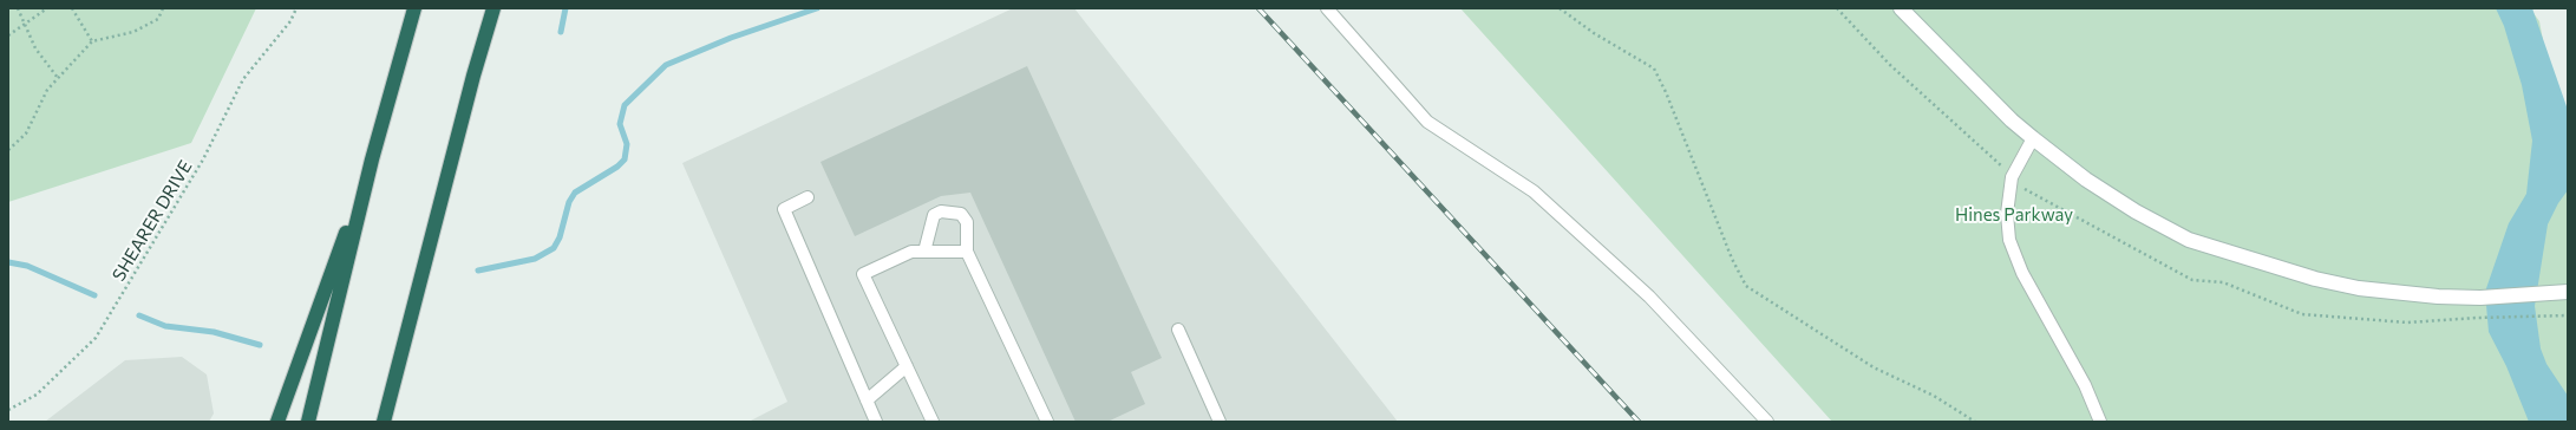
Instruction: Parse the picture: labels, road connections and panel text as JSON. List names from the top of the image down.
{
  "streets": {
    "path": ["SHEARER DRIVE"]
  },
  "parks": ["Hines Parkway"]
}
